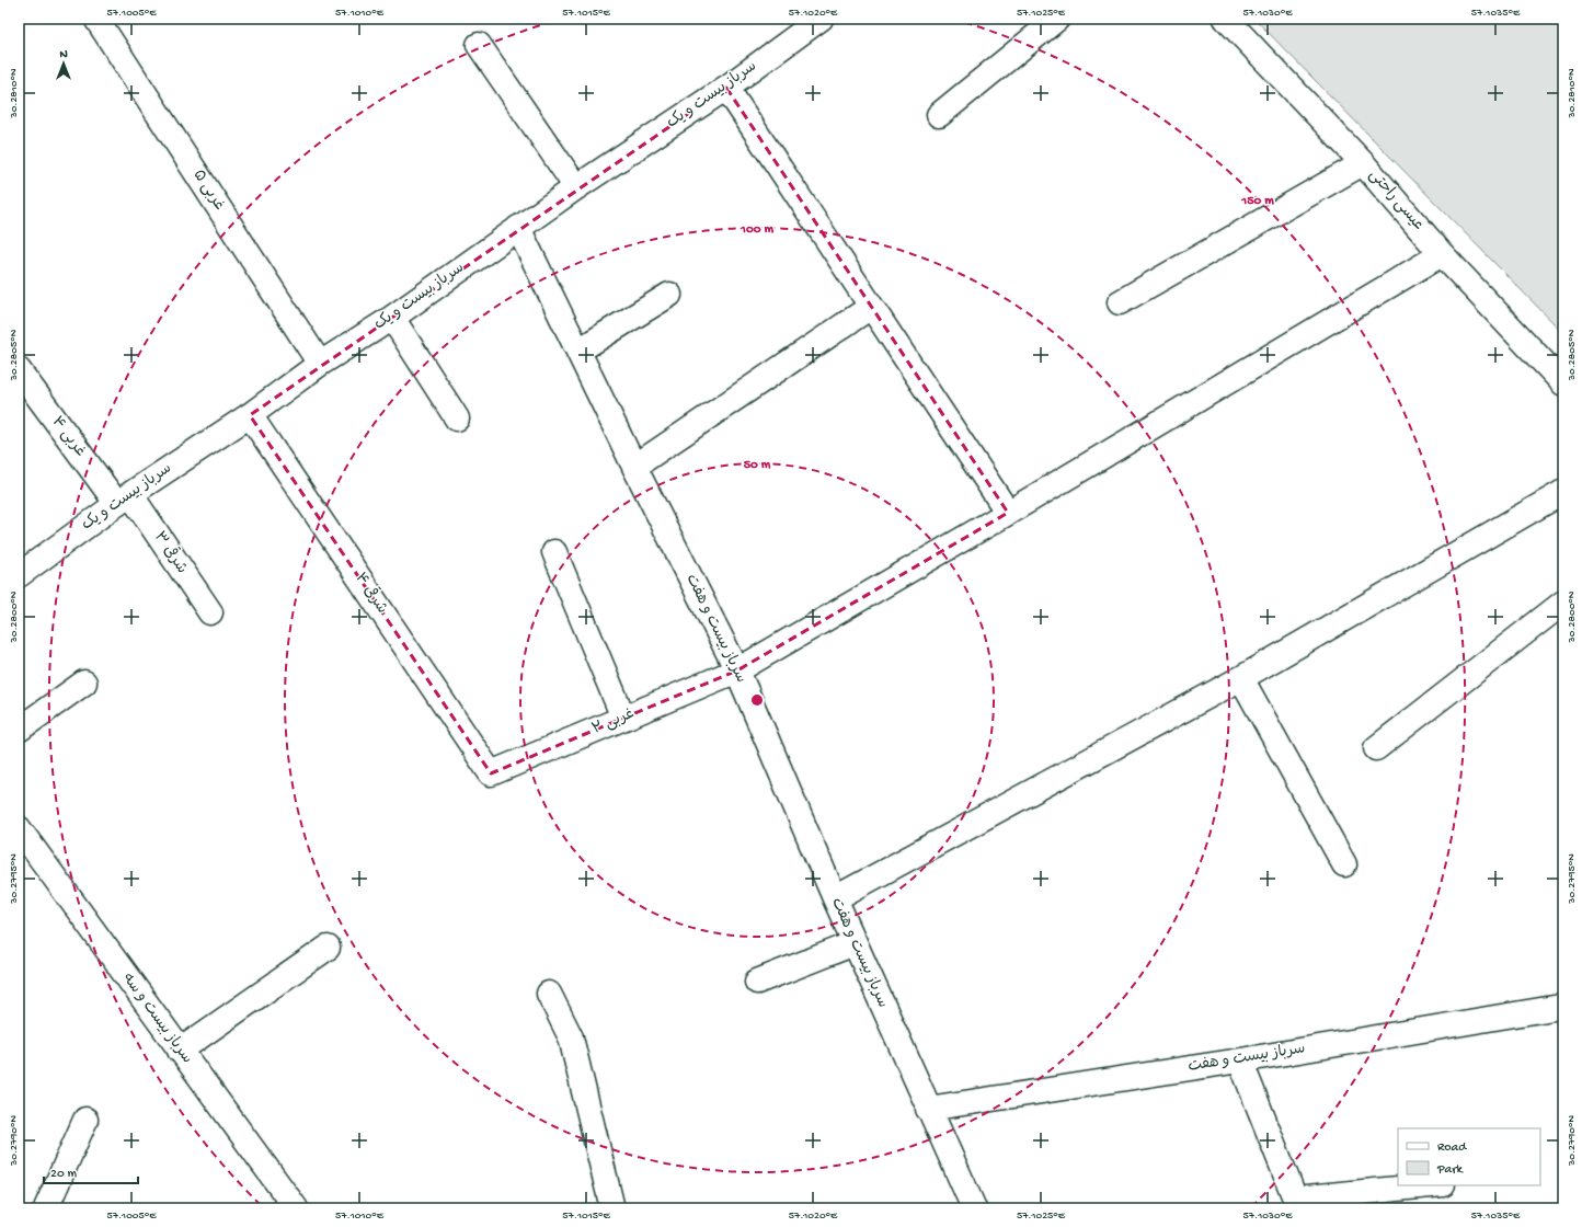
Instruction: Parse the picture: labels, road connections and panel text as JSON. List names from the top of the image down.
{
  "streets": {
    "street": [
      "سرباز بیست و یک",
      "غربی ۵",
      "عیسی راحتی",
      "غربی ۴",
      "شرقی ۳",
      "شرقی ۴",
      "سرباز بیست و هفت",
      "غربی ۲",
      "سرباز بیست و سه"
    ]
  },
  "crossings": [
    ["سرباز بیست و یک", "غربی ۵"],
    ["سرباز بیست و یک", "غربی ۴"],
    ["سرباز بیست و یک", "شرقی ۳"],
    ["سرباز بیست و یک", "شرقی ۴"],
    ["سرباز بیست و یک", "سرباز بیست و هفت"],
    ["عیسی راحتی", "غربی ۲"],
    ["غربی ۴", "شرقی ۳"],
    ["شرقی ۴", "غربی ۲"],
    ["سرباز بیست و هفت", "غربی ۲"]
  ],
  "legend": ["Road", "Park"],
  "scale_bar": "20 m",
  "north": "top",
  "coordinates": [
    "57.1005°E",
    "57.1010°E",
    "57.1015°E",
    "57.1020°E",
    "57.1025°E",
    "57.1030°E",
    "57.1035°E",
    "30.2810°N",
    "30.2805°N",
    "30.2800°N",
    "30.2795°N",
    "30.2790°N"
  ],
  "rings": ["150 m", "100 m", "50 m"]
}
